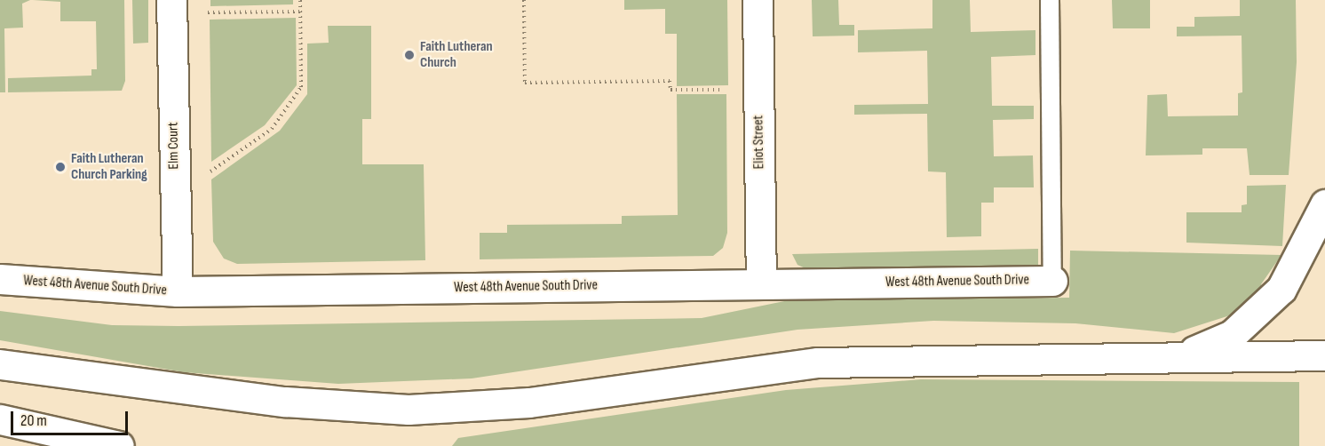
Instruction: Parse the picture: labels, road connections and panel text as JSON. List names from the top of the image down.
{
  "streets": {
    "main road": ["Eliot Street", "Elm Court", "West 48th Avenue South Drive"]
  },
  "crossings": [
    ["Eliot Street", "West 48th Avenue South Drive"],
    ["Elm Court", "West 48th Avenue South Drive"]
  ],
  "places": ["Faith Lutheran Church", "Faith Lutheran Church Parking"],
  "scale_bar": "20 m"
}
